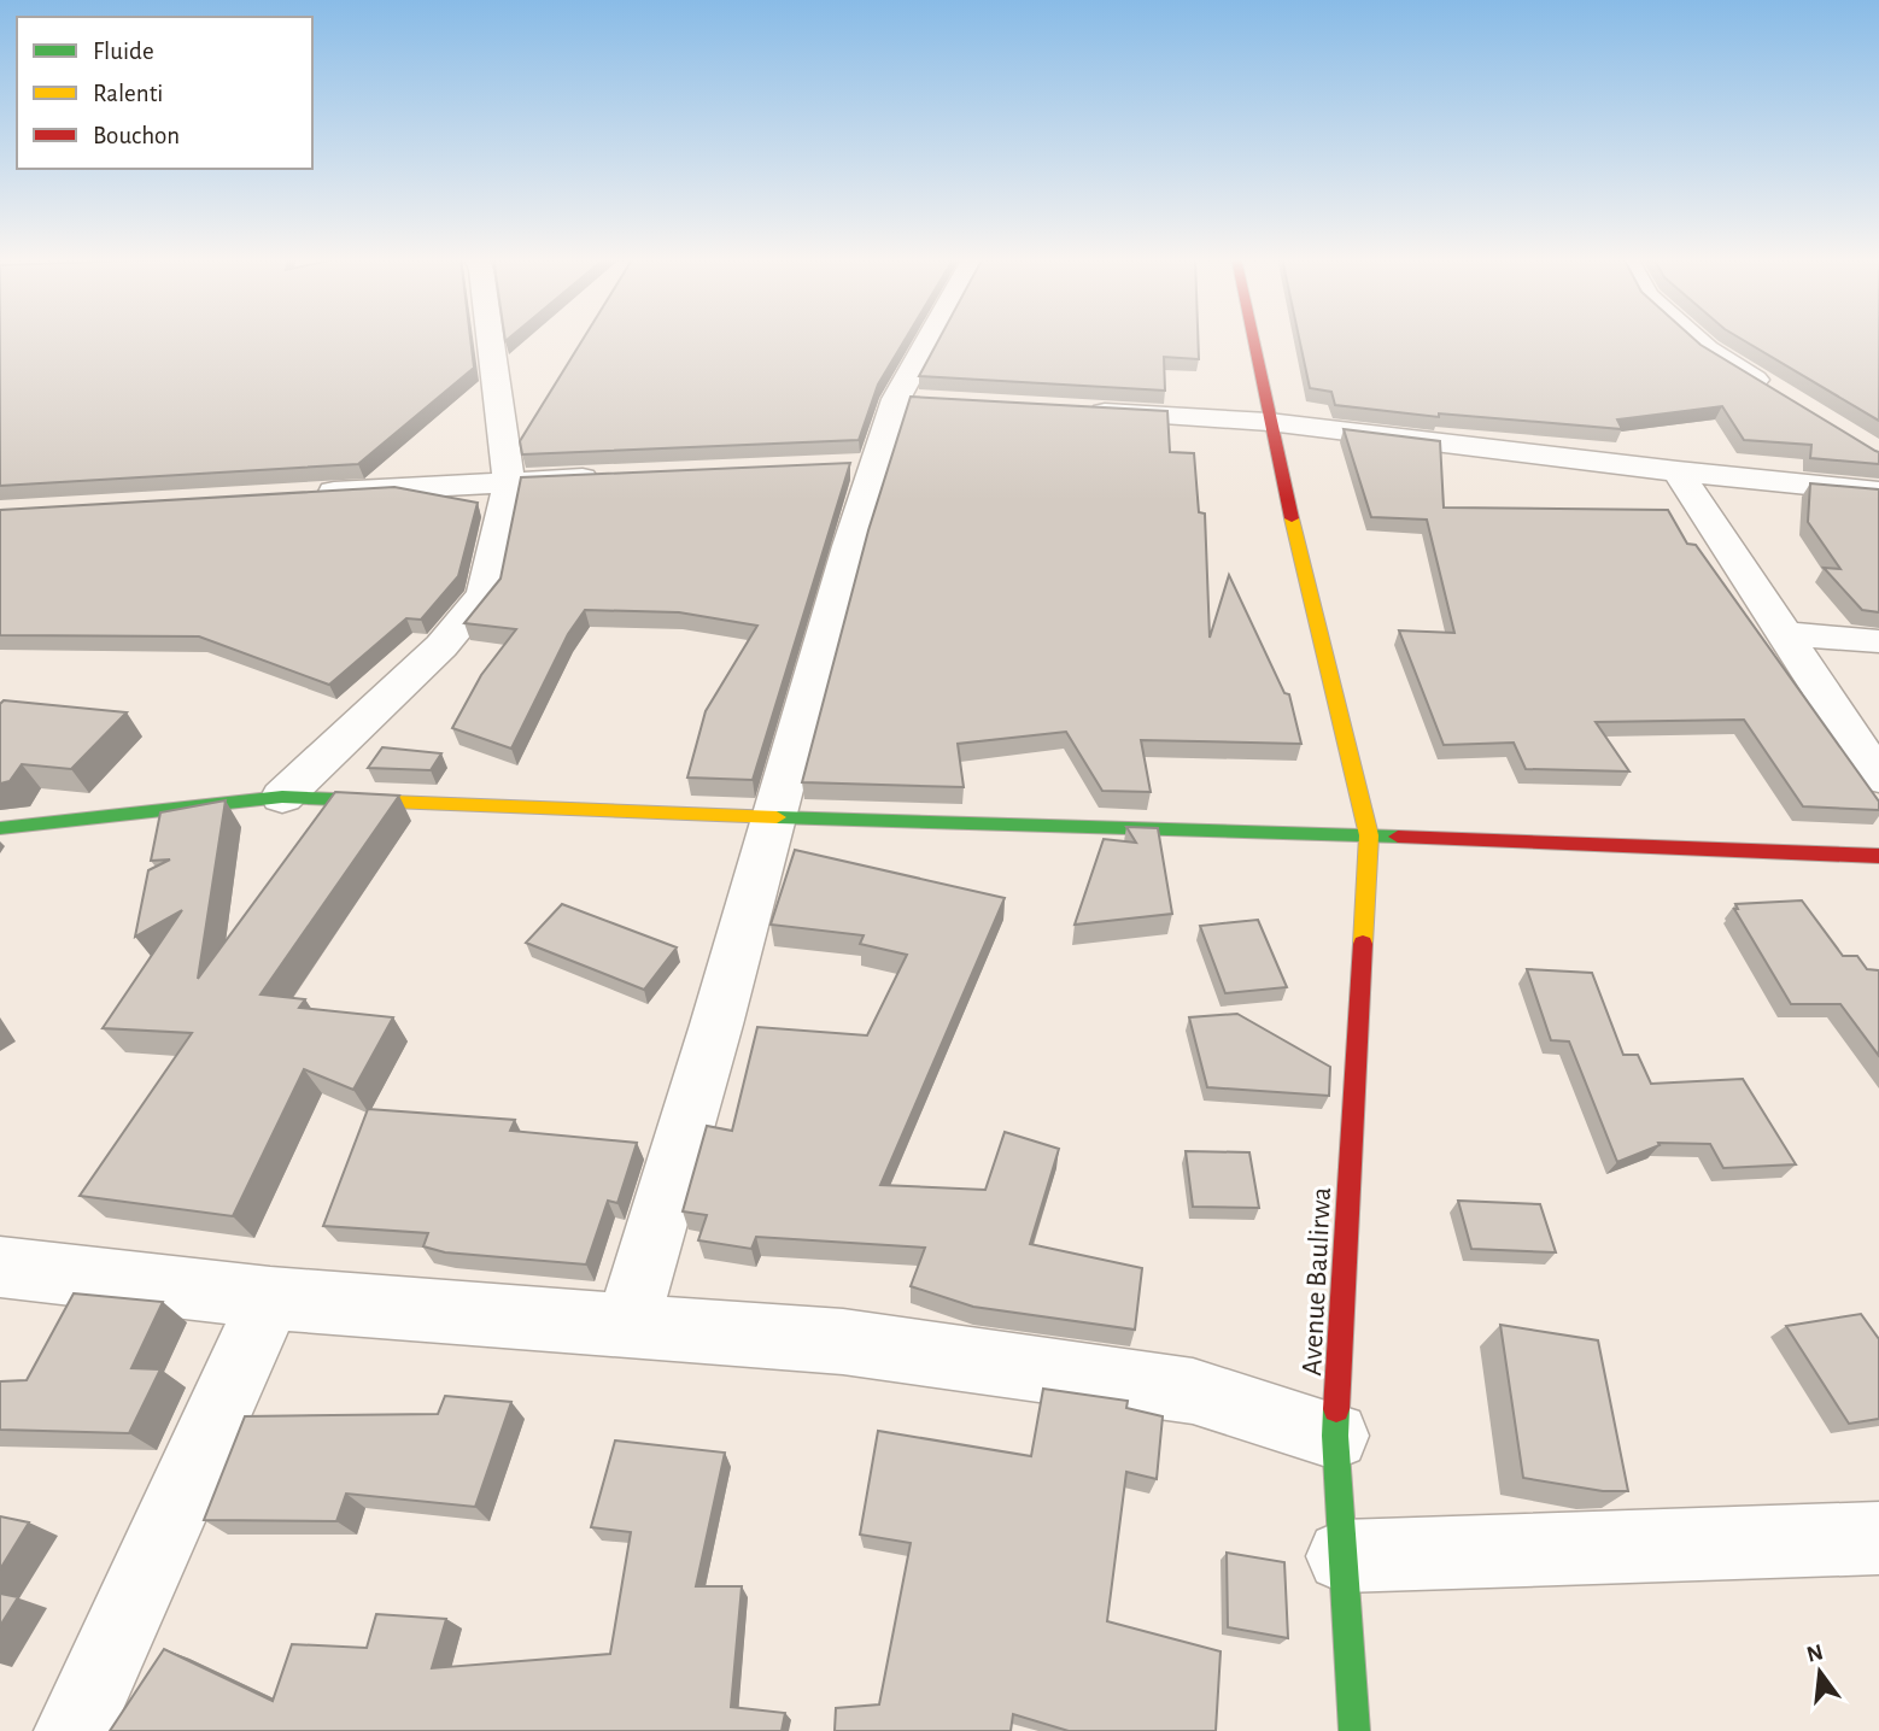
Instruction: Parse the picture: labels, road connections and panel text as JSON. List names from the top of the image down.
{
  "streets": {
    "street": ["Avenue Baulirwa"]
  },
  "legend": ["Fluide", "Ralenti", "Bouchon"],
  "north": "top"
}
